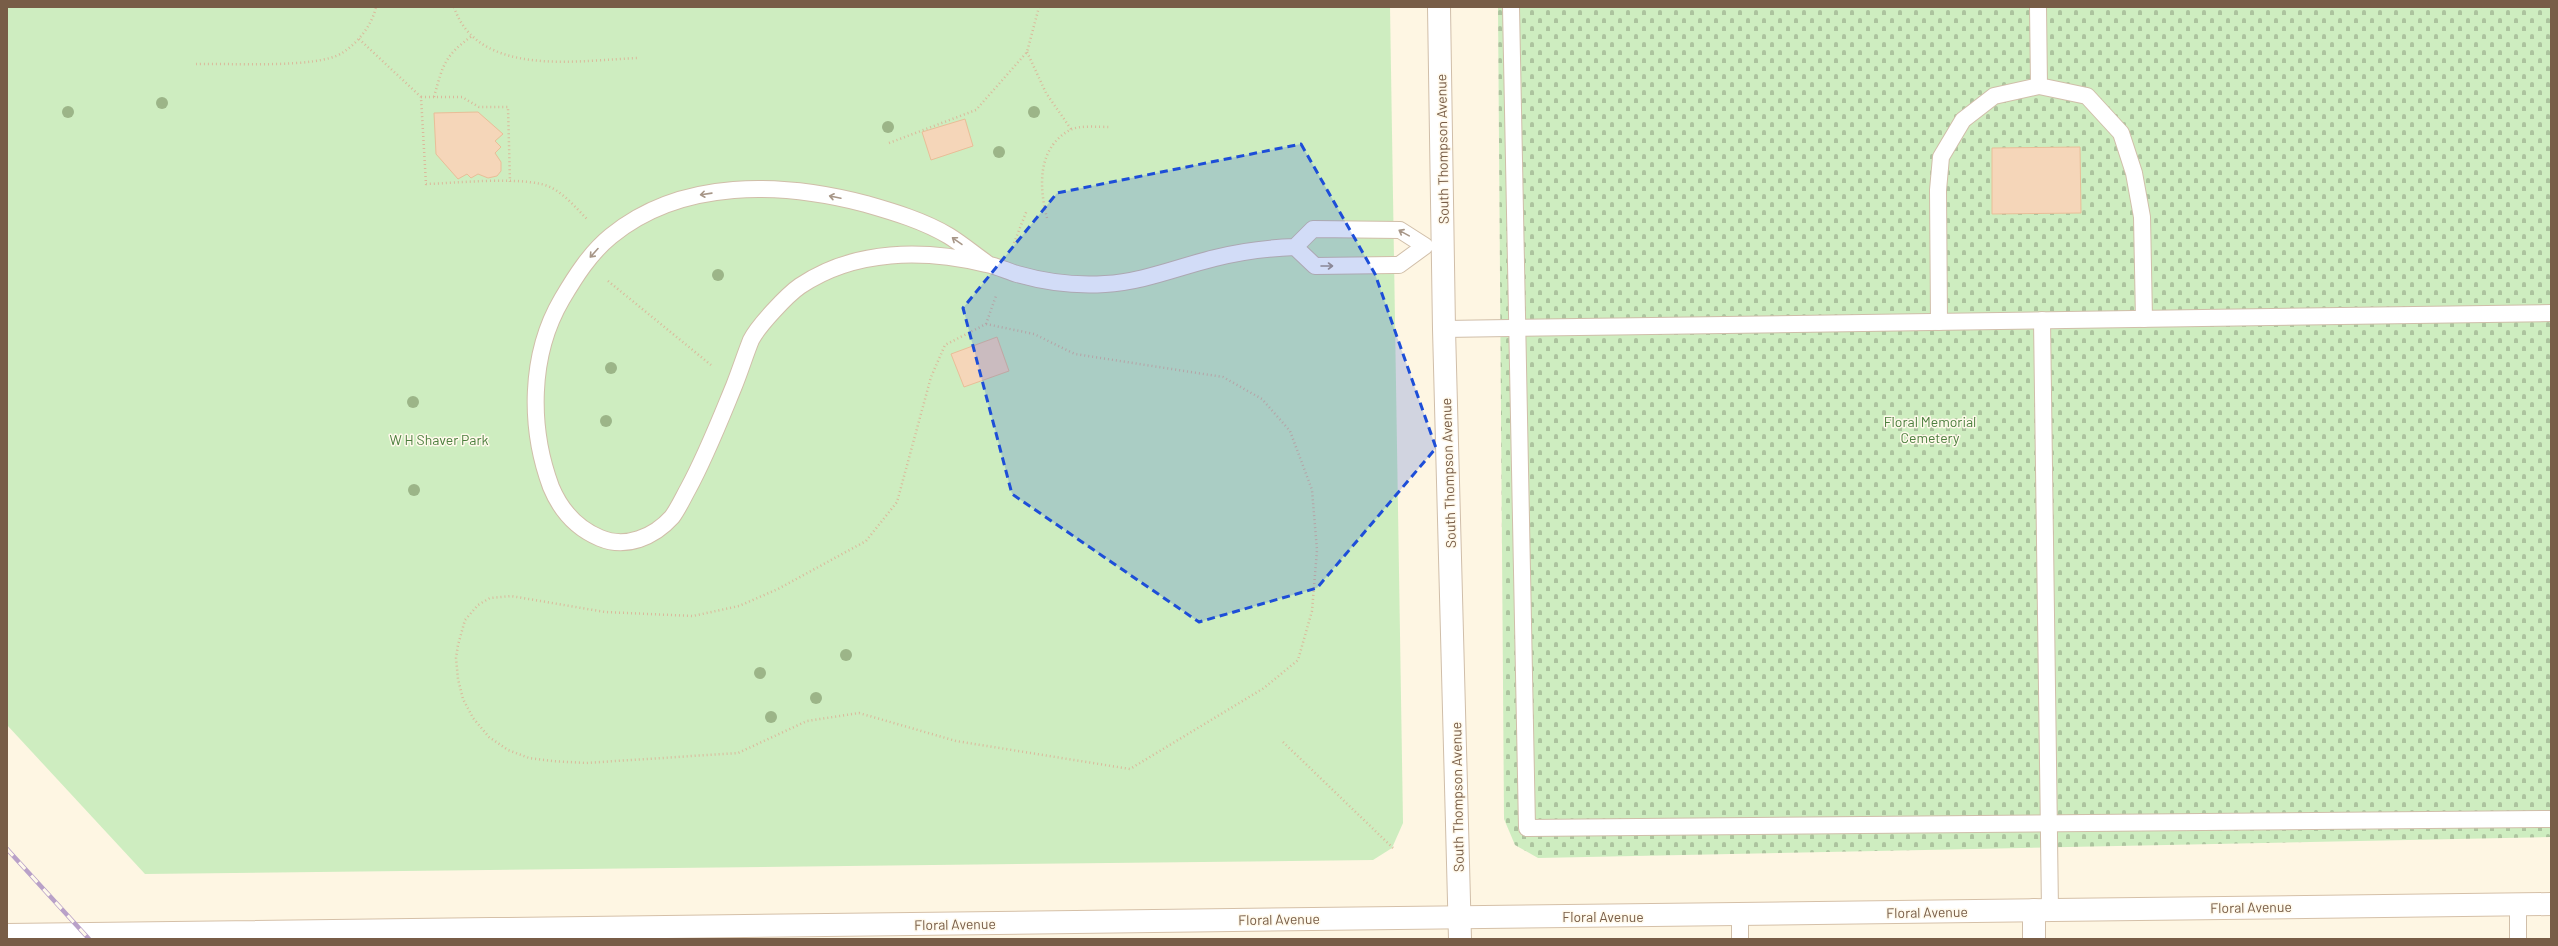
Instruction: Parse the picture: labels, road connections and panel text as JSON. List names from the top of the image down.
{
  "streets": {
    "main road": ["South Thompson Avenue", "Floral Avenue"]
  },
  "crossings": [
    ["South Thompson Avenue", "Floral Avenue"]
  ],
  "parks": ["Floral Memorial Cemetery", "W H Shaver Park"]
}
